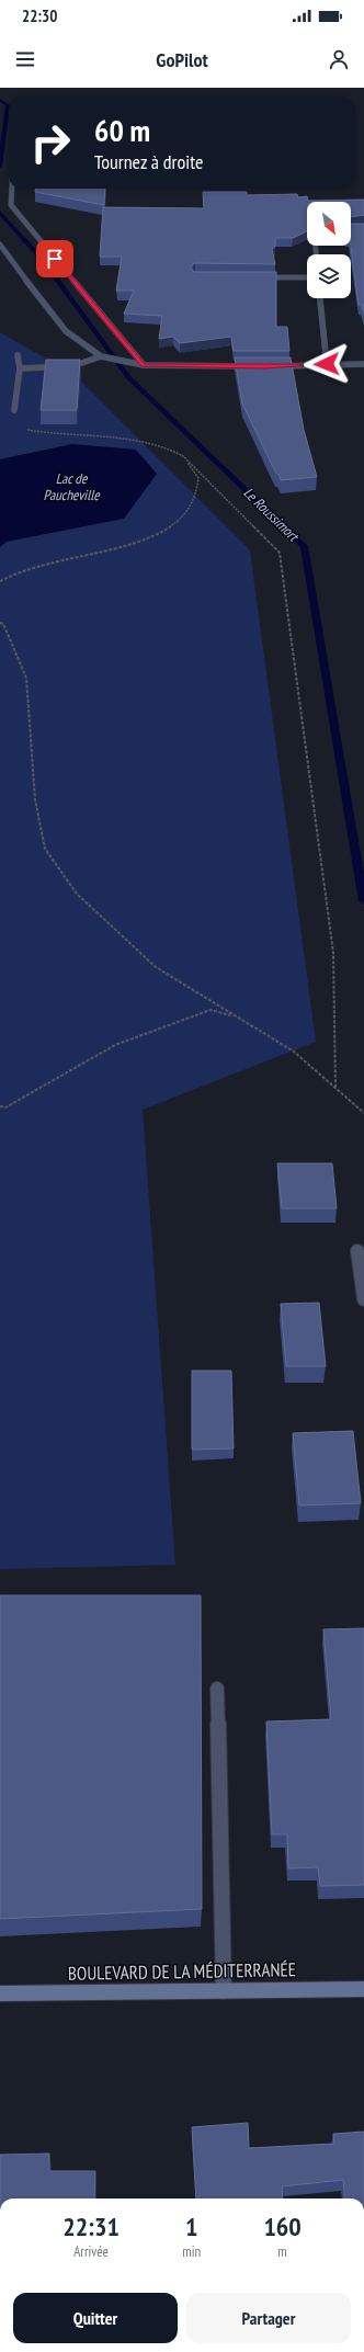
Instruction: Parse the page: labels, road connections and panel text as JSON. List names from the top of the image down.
{
  "streets": {
    "main road": ["BOULEVARD DE LA MÉDITERRANÉE"]
  },
  "water": ["Lac de Paucheville", "Le Roussimort"],
  "north": "bottom right",
  "page": {
    "status": "22:30",
    "header": "GoPilot",
    "turn": ["60 m", "Tournez à droite"],
    "eta": [
      "22:31",
      "Arrivée",
      "1",
      "min",
      "160",
      "m"
    ],
    "buttons": ["Quitter", "Partager"]
  }
}
